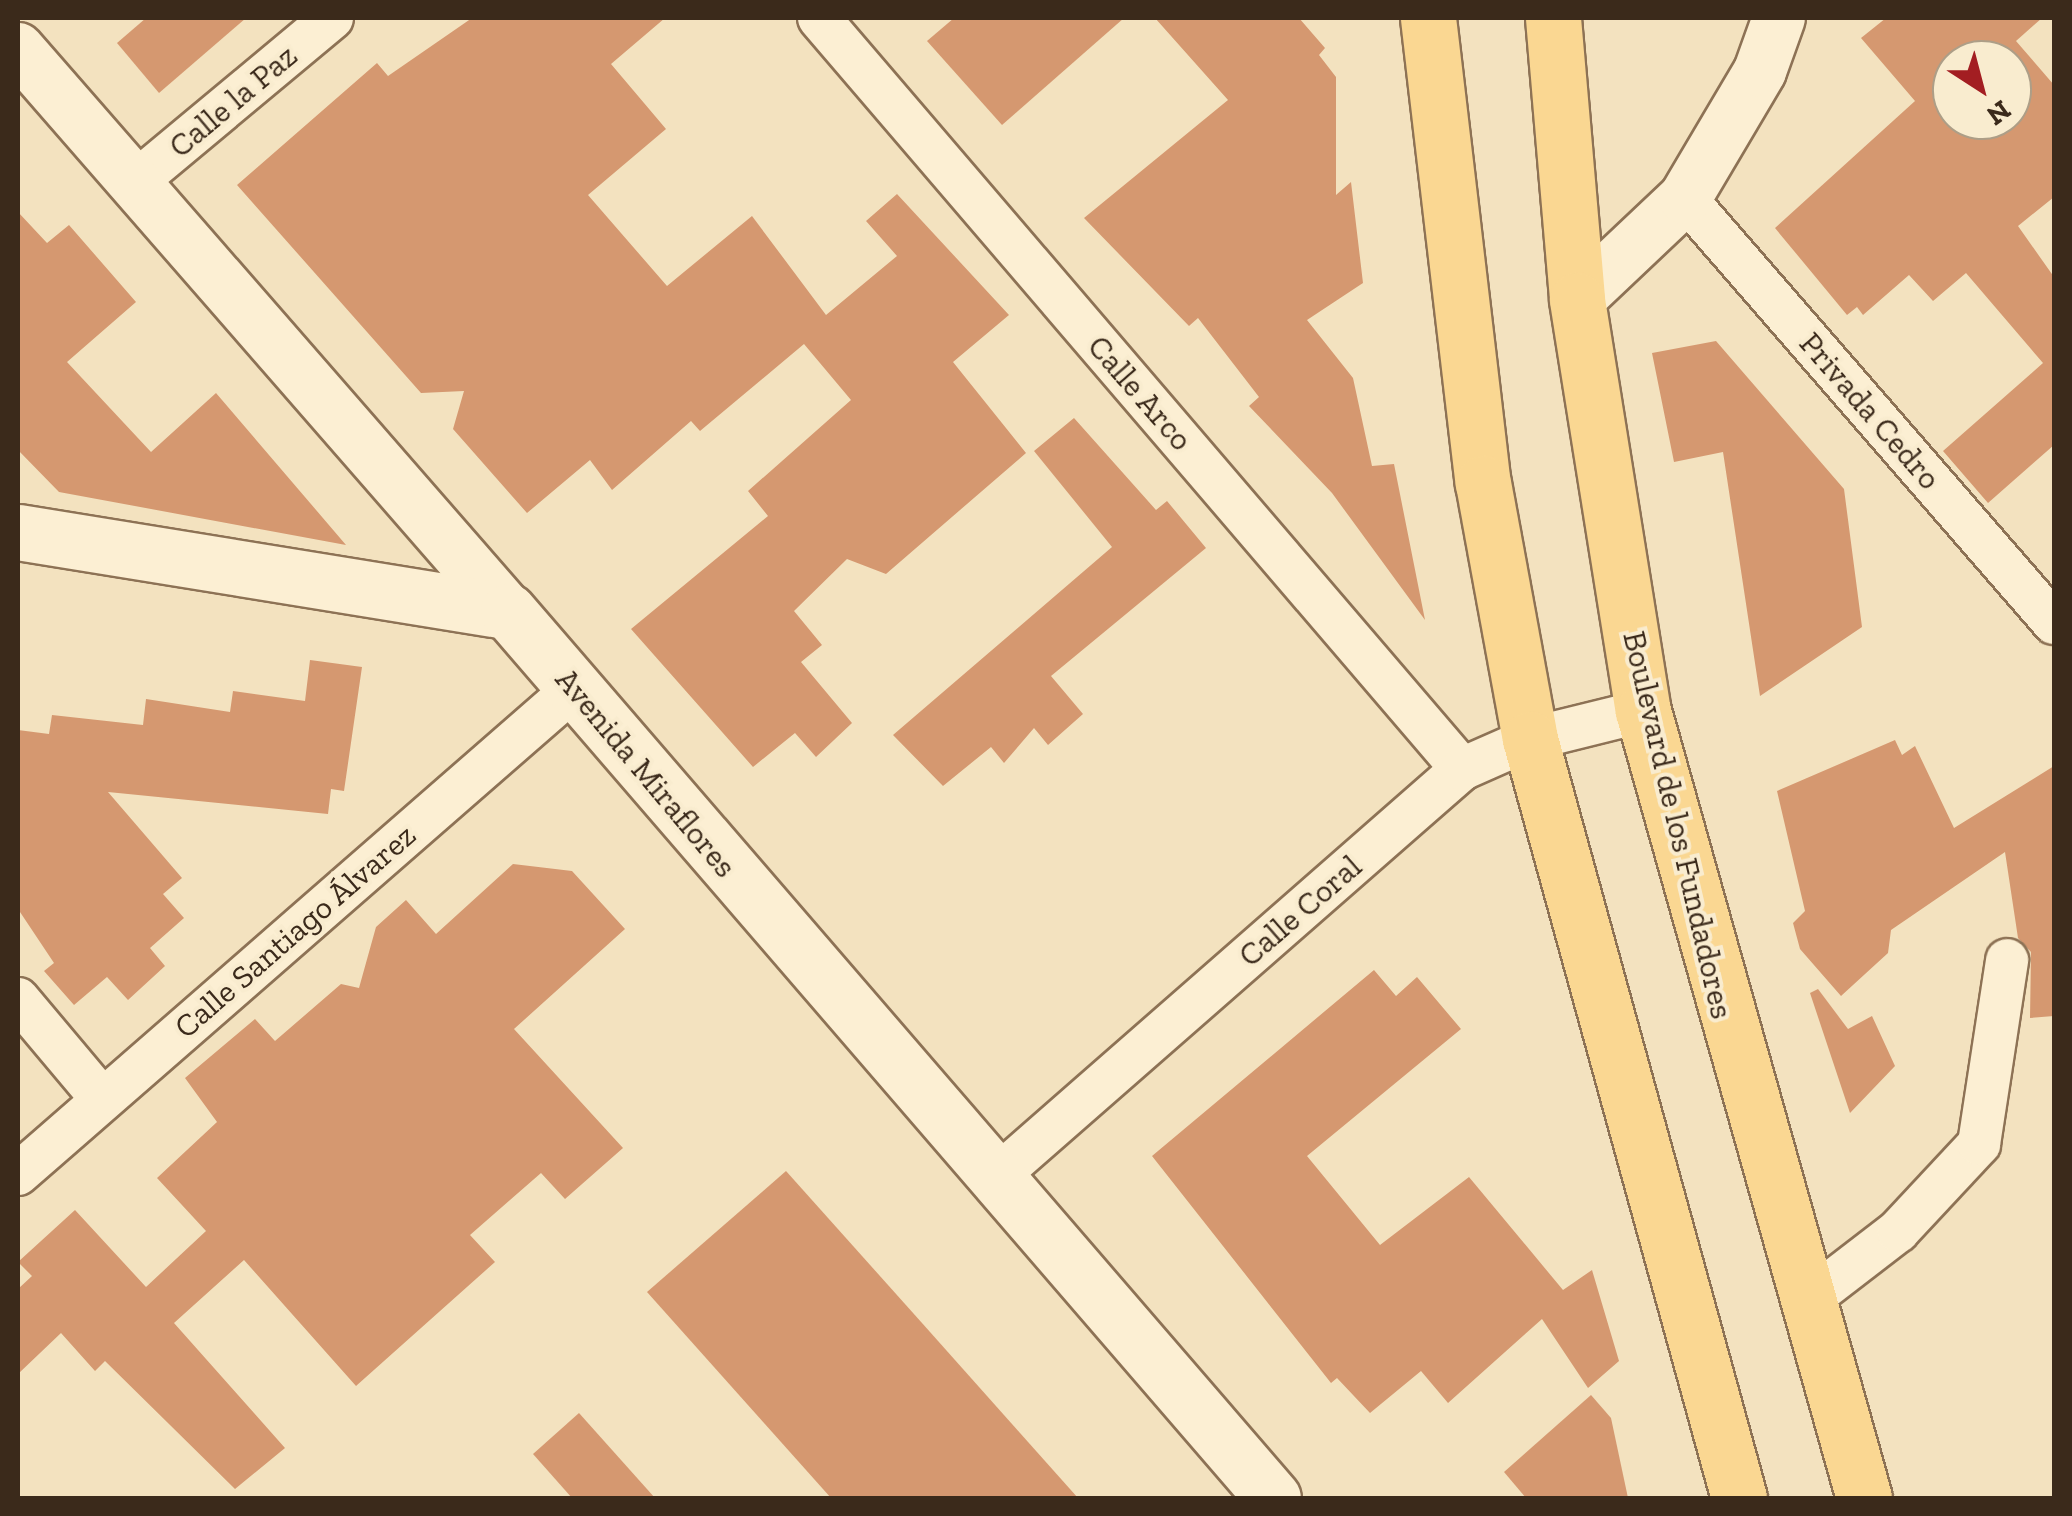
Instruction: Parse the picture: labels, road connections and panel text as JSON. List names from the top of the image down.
{
  "streets": {
    "main road": ["Avenida Miraflores", "Boulevard de los Fundadores"],
    "street": [
      "Calle la Paz",
      "Calle Arco",
      "Privada Cedro",
      "Calle Coral",
      "Calle Santiago Álvarez"
    ]
  },
  "crossings": [
    ["Calle la Paz", "Avenida Miraflores"],
    ["Calle Arco", "Calle Coral"],
    ["Avenida Miraflores", "Calle Coral"],
    ["Avenida Miraflores", "Calle Santiago Álvarez"],
    ["Boulevard de los Fundadores", "Calle Coral"]
  ],
  "north": "bottom right"
}
